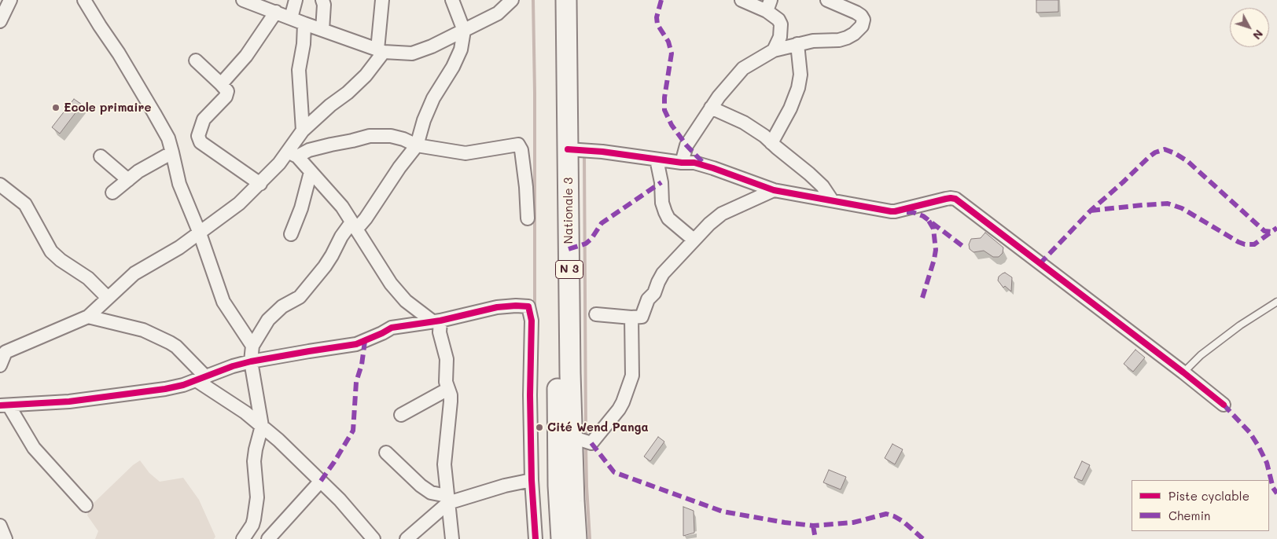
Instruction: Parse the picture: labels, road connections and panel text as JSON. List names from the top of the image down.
{
  "streets": {
    "main road": ["Nationale 3", "N 3"]
  },
  "places": ["Ecole primaire", "Cité Wend Panga"],
  "legend": ["Piste cyclable", "Chemin"],
  "north": "bottom right"
}
